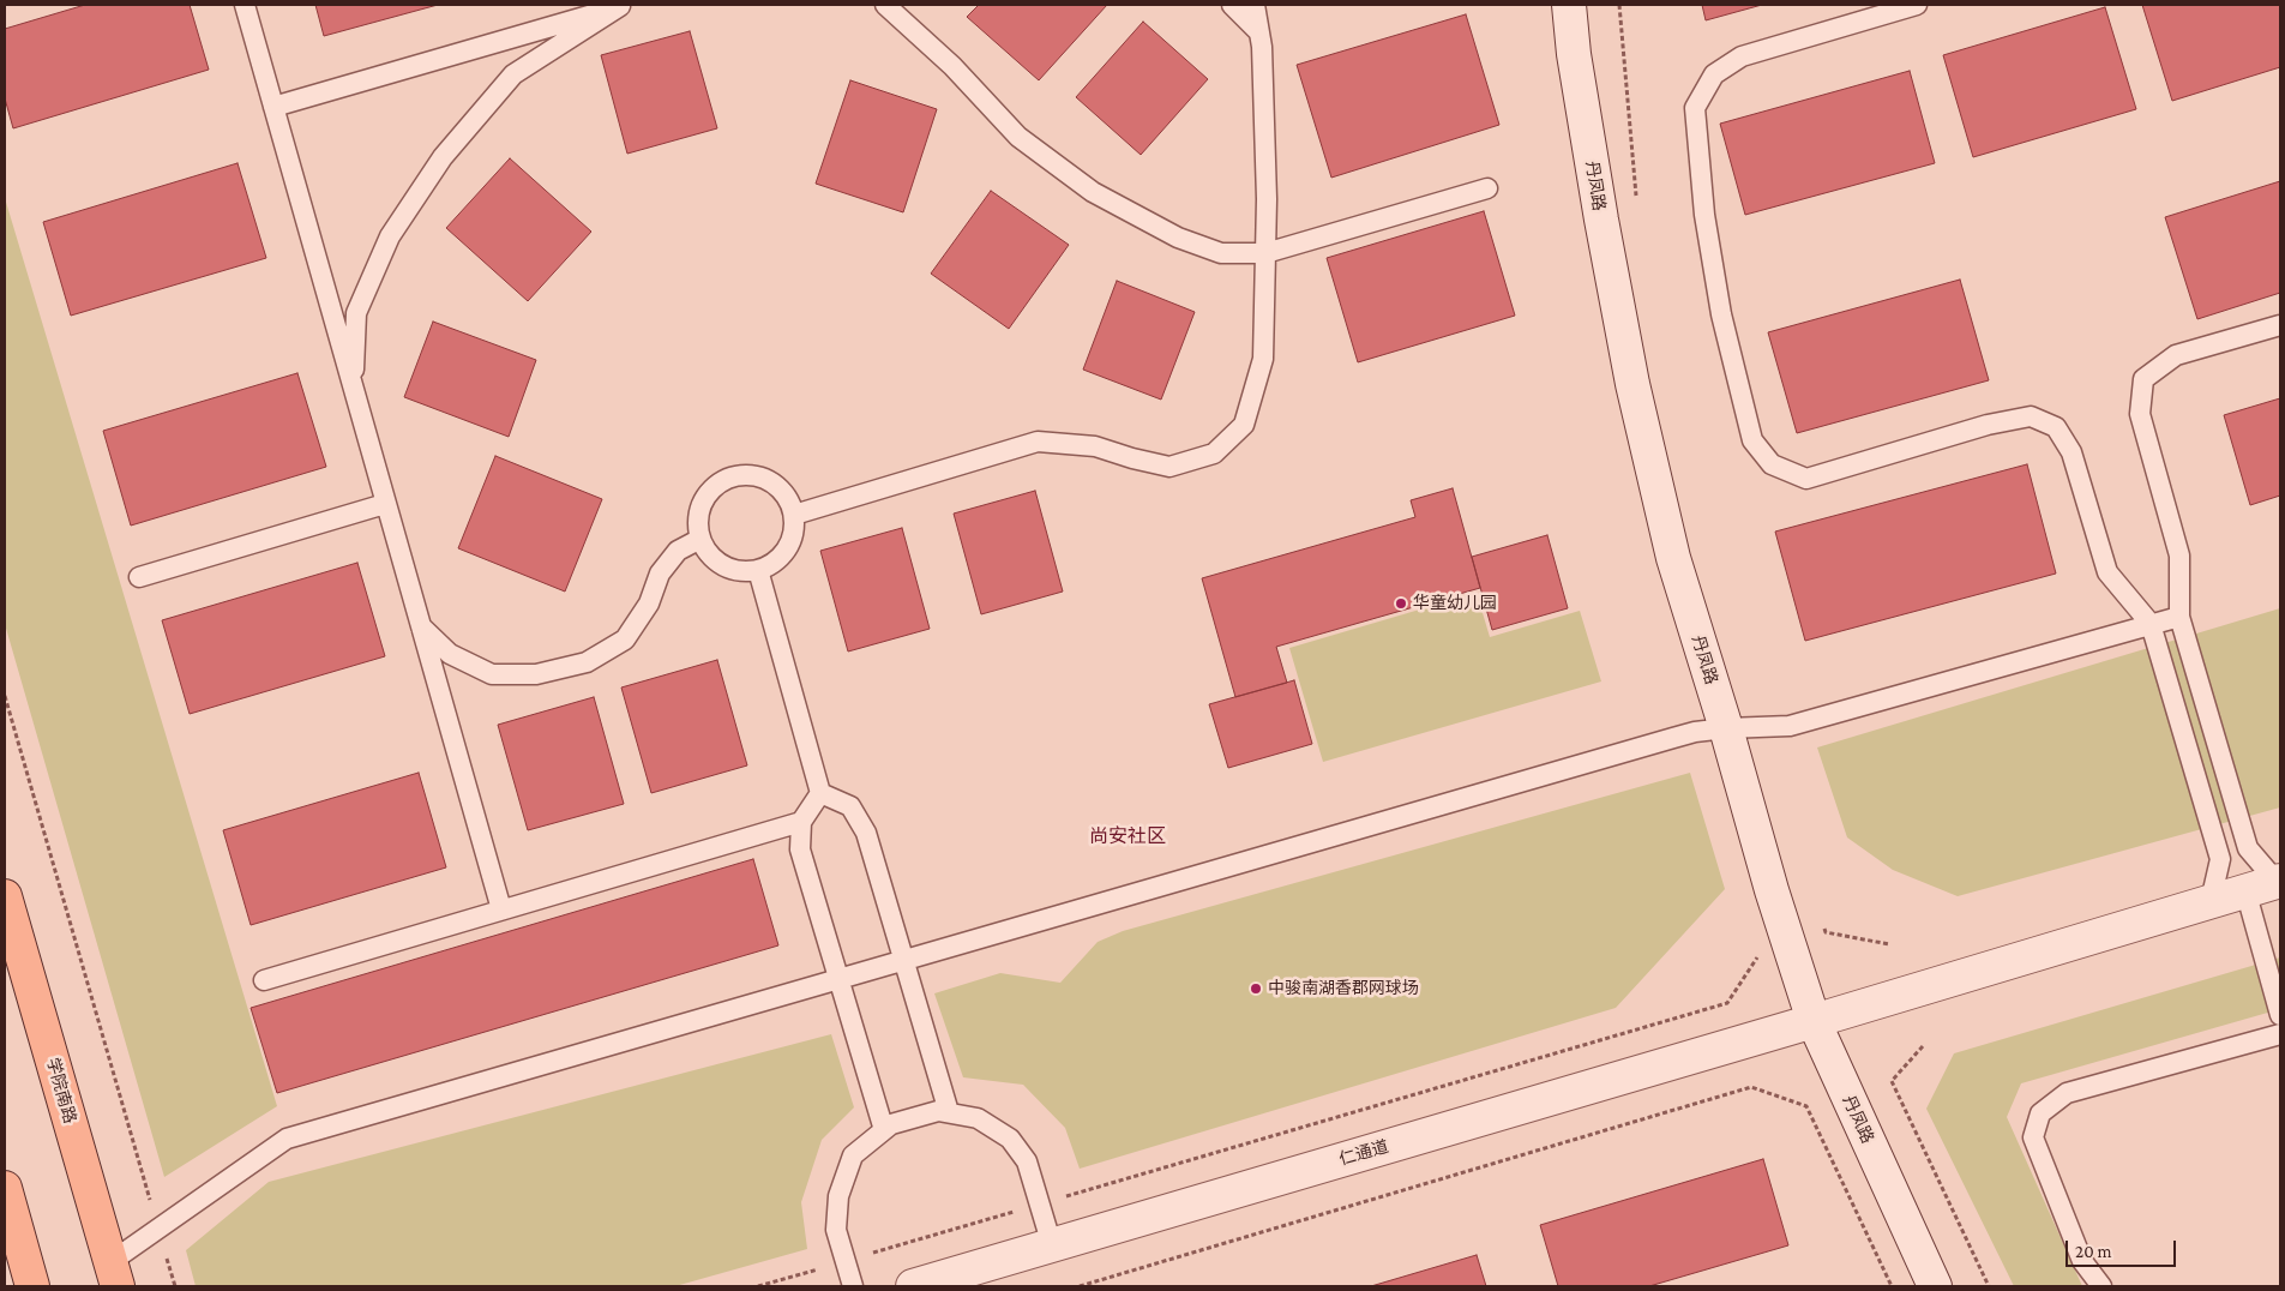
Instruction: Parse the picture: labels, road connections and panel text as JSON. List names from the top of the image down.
{
  "streets": {
    "main road": ["学院南路"],
    "street": ["丹凤路", "仁通道"]
  },
  "crossings": [
    ["丹凤路", "仁通道"]
  ],
  "districts": ["尚安社区"],
  "places": ["华童幼儿园", "中骏南湖香郡网球场"],
  "scale_bar": "20 m"
}
